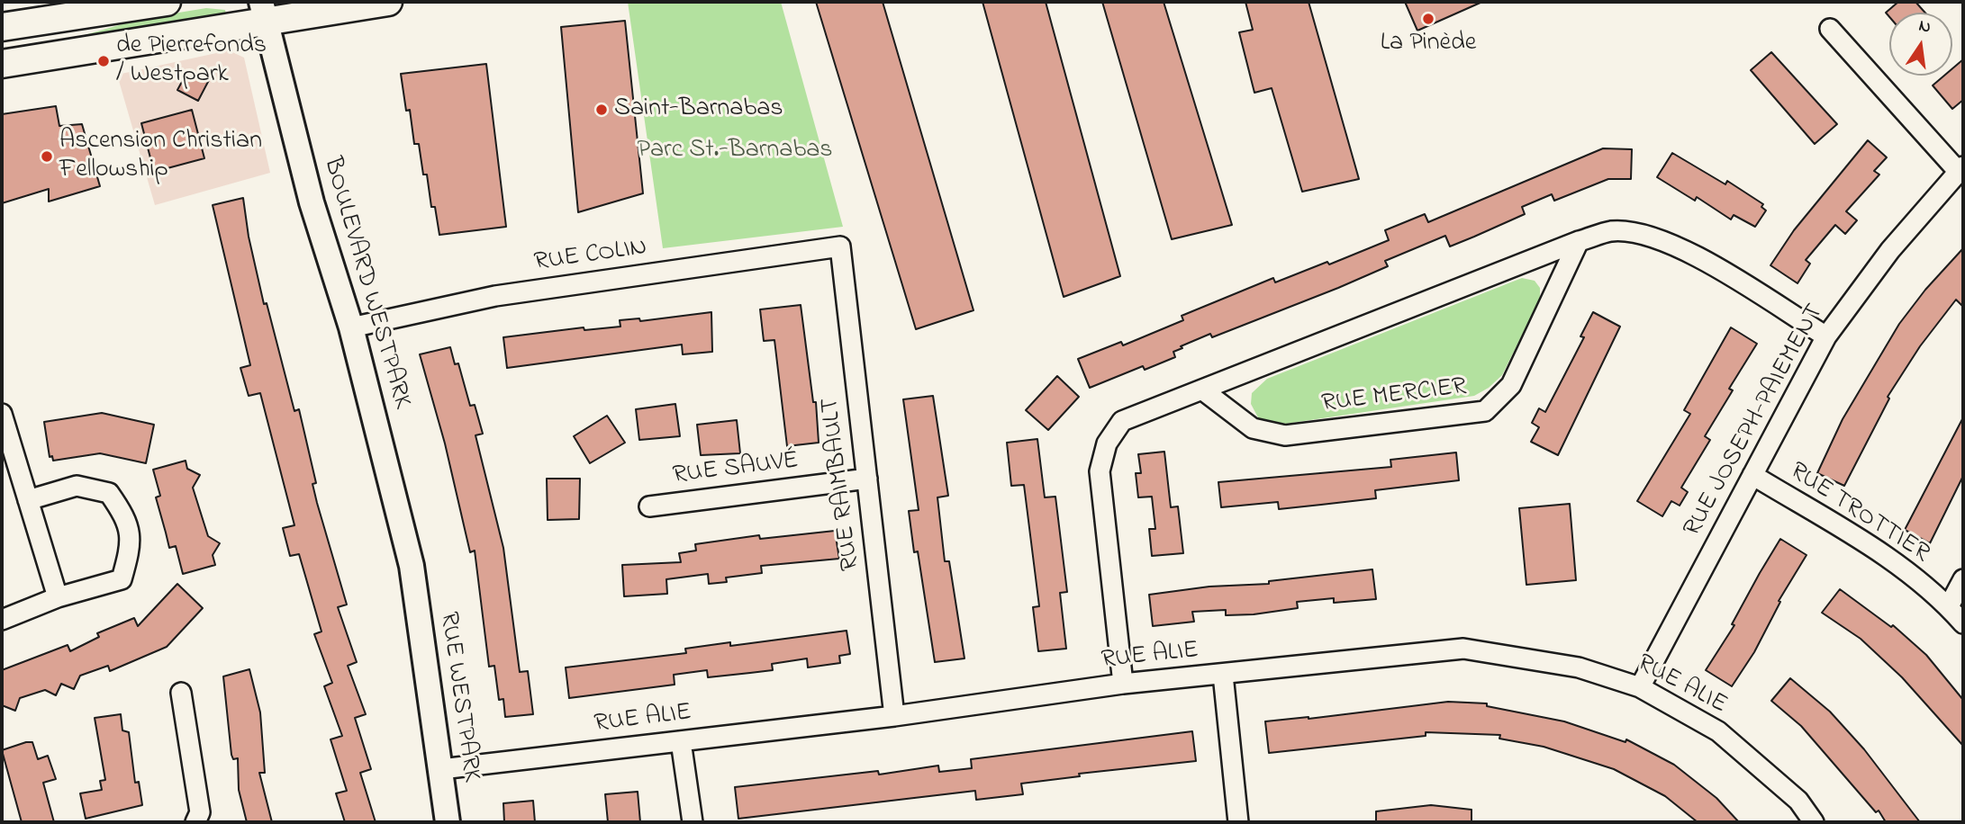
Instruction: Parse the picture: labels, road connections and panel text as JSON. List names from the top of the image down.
{
  "streets": {
    "street": [
      "RUE COLIN",
      "BOULEVARD WESTPARK",
      "RUE MERCIER",
      "RUE JOSEPH-PAIEMENT",
      "RUE SAUVÉ",
      "RUE RAIMBAULT",
      "RUE TROTTIER",
      "RUE ALIE",
      "RUE WESTPARK"
    ]
  },
  "crossings": [
    ["RUE COLIN", "BOULEVARD WESTPARK"],
    ["RUE COLIN", "RUE RAIMBAULT"],
    ["BOULEVARD WESTPARK", "RUE WESTPARK"],
    ["RUE JOSEPH-PAIEMENT", "RUE TROTTIER"],
    ["RUE JOSEPH-PAIEMENT", "RUE ALIE"],
    ["RUE SAUVÉ", "RUE RAIMBAULT"],
    ["RUE RAIMBAULT", "RUE ALIE"],
    ["RUE ALIE", "RUE WESTPARK"]
  ],
  "parks": ["Parc St.-Barnabas"],
  "places": [
    "La Pinède",
    "de Pierrefonds / Westpark",
    "Saint-Barnabas",
    "Ascension Christian Fellowship"
  ],
  "north": "top"
}
